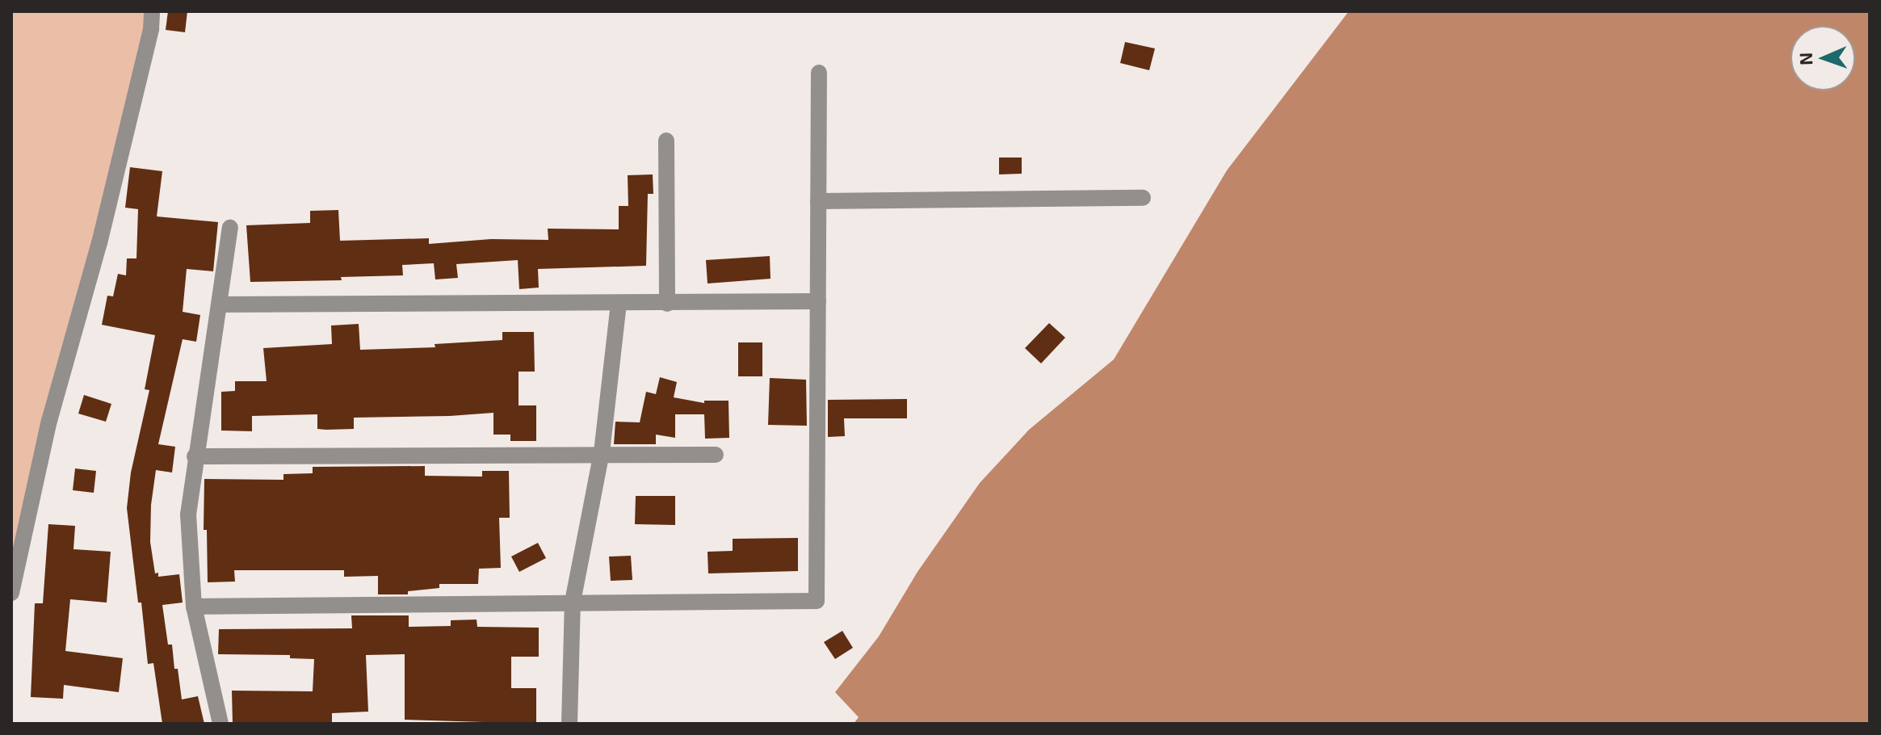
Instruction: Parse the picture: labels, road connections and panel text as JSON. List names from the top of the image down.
{
  "north": "left"
}
